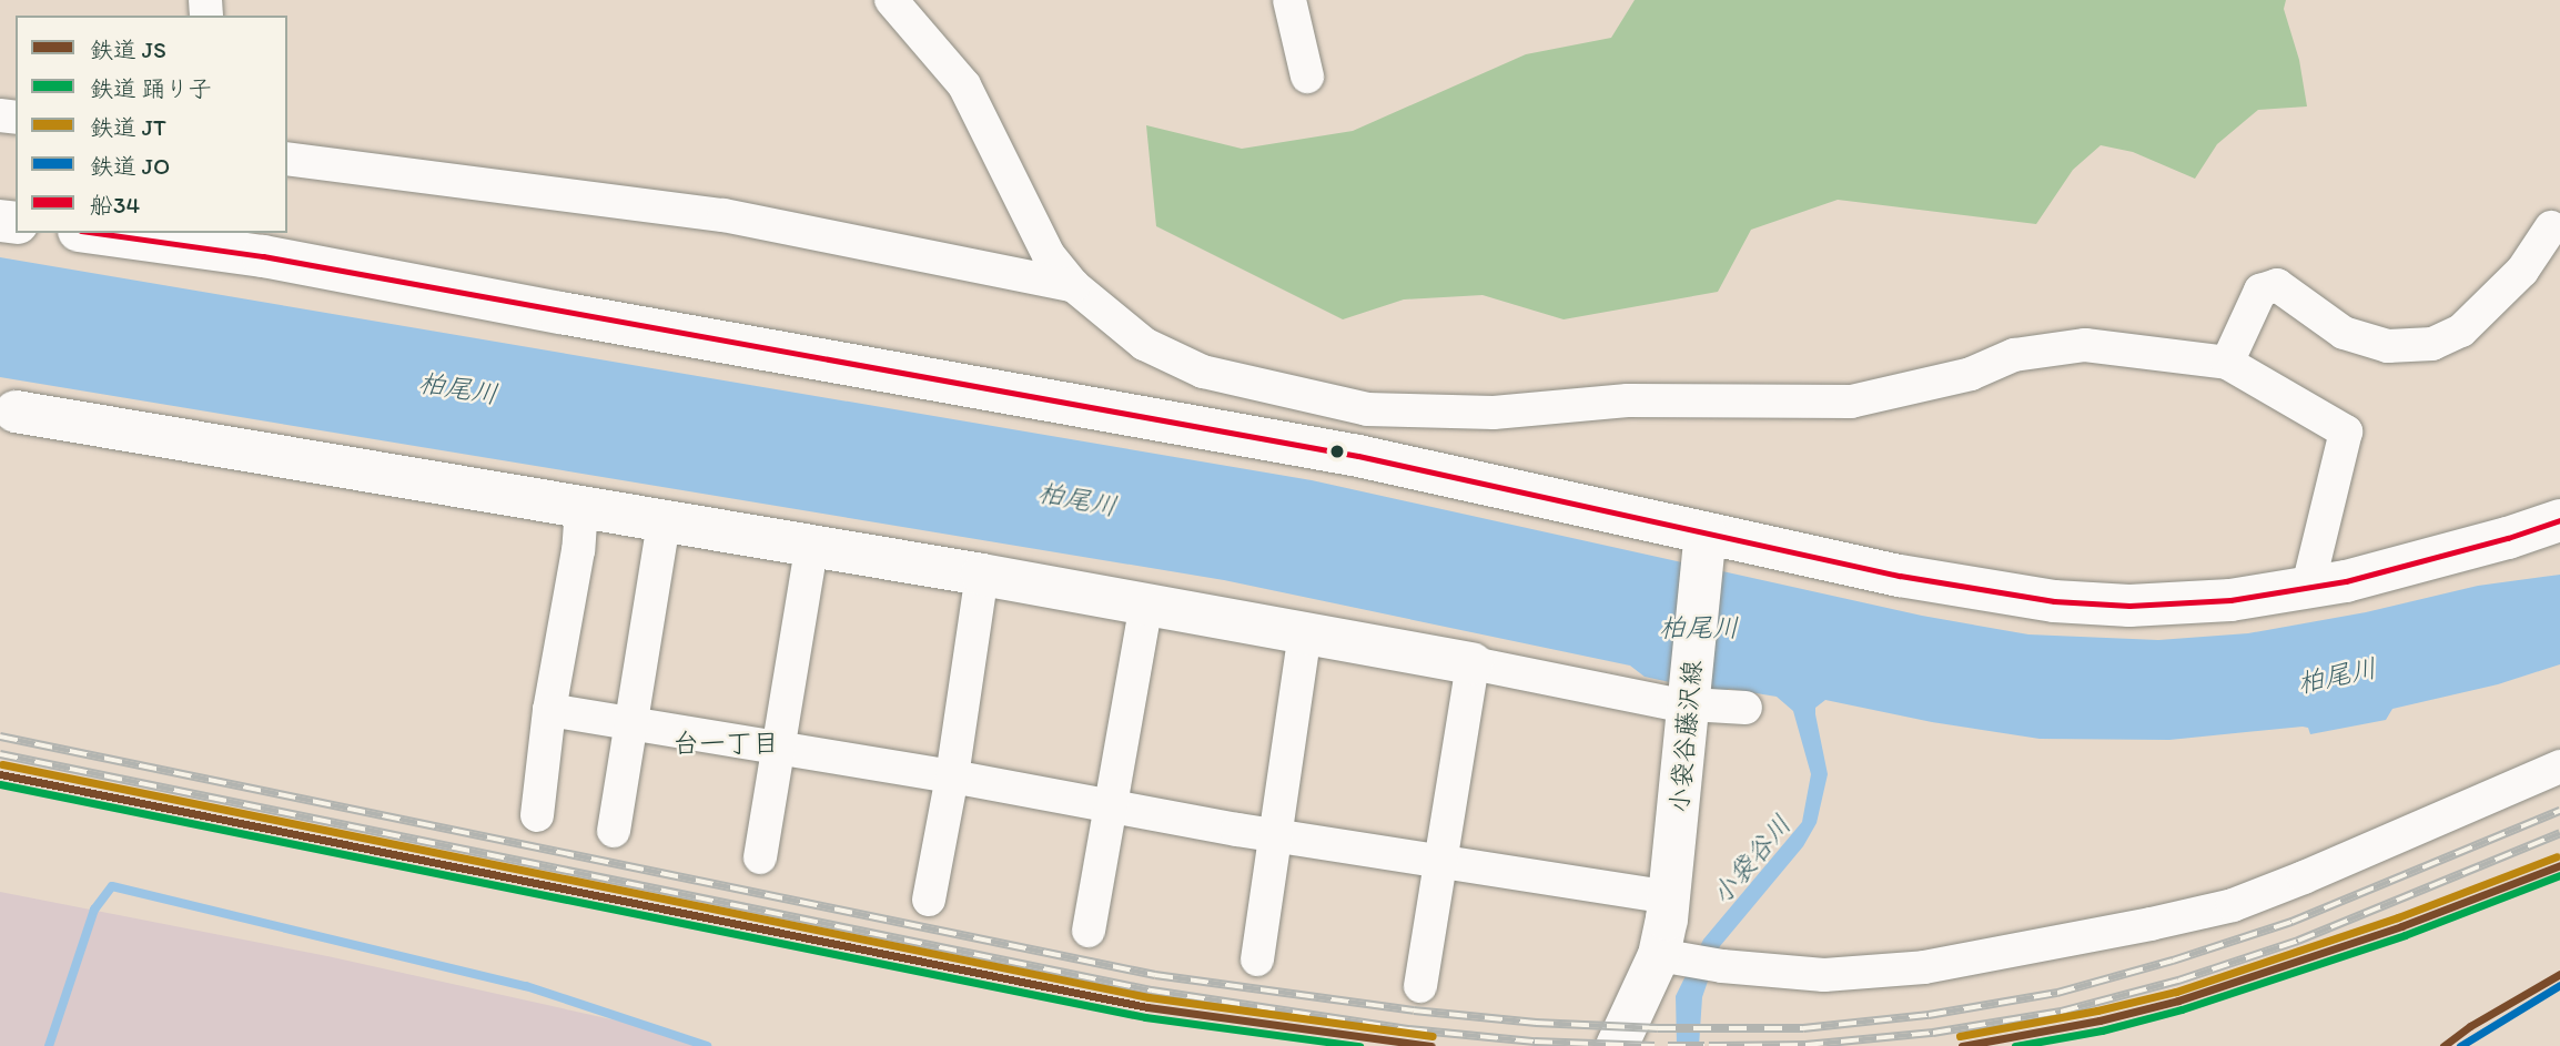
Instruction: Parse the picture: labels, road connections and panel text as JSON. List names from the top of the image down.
{
  "streets": {
    "main road": ["小袋谷藤沢線"]
  },
  "districts": ["台一丁目"],
  "water": ["柏尾川", "小袋谷川"],
  "lines": [
    "transit line 船34",
    "rail line JT",
    "rail line JS",
    "rail line 踊り子",
    "rail line JO"
  ],
  "legend": [
    "鉄道 JS",
    "鉄道 踊り子",
    "鉄道 JT",
    "鉄道 JO",
    "船34"
  ]
}
